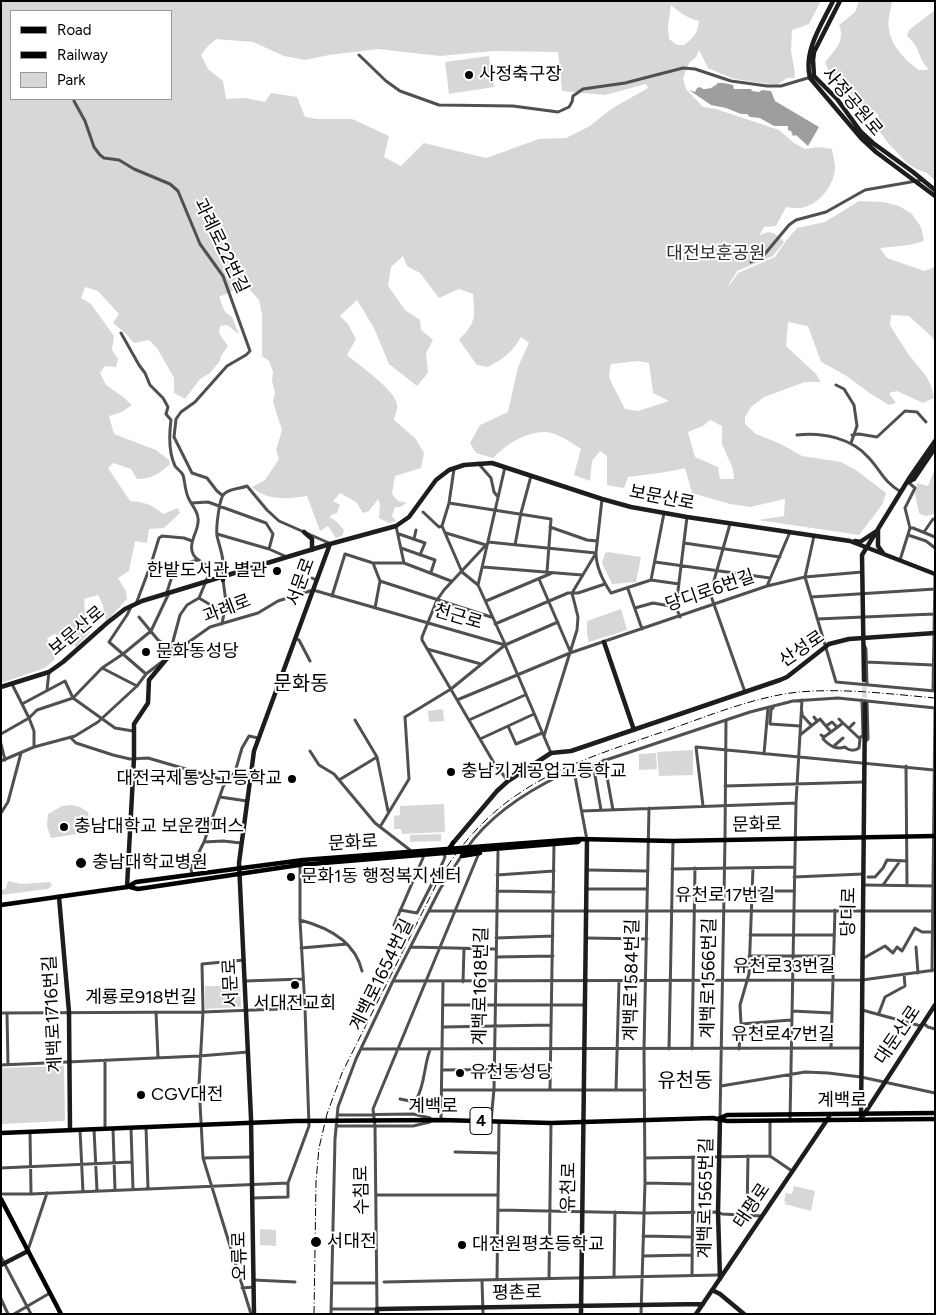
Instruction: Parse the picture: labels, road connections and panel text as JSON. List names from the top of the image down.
{
  "streets": {
    "main road": [
      "사정공원로",
      "보문산로",
      "서문로",
      "산성로",
      "문화로",
      "당디로",
      "계백로1716번길",
      "대둔산로",
      "계백로",
      "4",
      "유천로",
      "계백로1565번길",
      "태평로",
      "오류로",
      "평촌로"
    ],
    "street": [
      "과례로22번길",
      "당디로6번길",
      "과례로",
      "천근로",
      "유천로17번길",
      "유천로33번길",
      "계백로1654번길",
      "계백로1566번길",
      "계백로1584번길",
      "계백로1618번길",
      "계룡로918번길",
      "유천로47번길",
      "수침로"
    ]
  },
  "crossings": [
    ["보문산로", "서문로"],
    ["보문산로", "산성로"],
    ["서문로", "과례로"],
    ["서문로", "천근로"],
    ["서문로", "문화로"],
    ["서문로", "계룡로918번길"],
    ["서문로", "계백로"],
    ["서문로", "오류로"],
    ["과례로", "천근로"],
    ["문화로", "당디로"],
    ["문화로", "계백로1566번길"],
    ["문화로", "계백로1584번길"],
    ["문화로", "계백로1716번길"],
    ["문화로", "유천로"],
    ["유천로17번길", "당디로"],
    ["유천로17번길", "계백로1654번길"],
    ["유천로17번길", "계백로1566번길"],
    ["유천로17번길", "계백로1584번길"],
    ["유천로17번길", "계백로1618번길"],
    ["유천로17번길", "유천로"],
    ["당디로", "유천로33번길"],
    ["당디로", "계백로1654번길"],
    ["당디로", "유천로47번길"],
    ["당디로", "대둔산로"],
    ["당디로", "계백로"],
    ["유천로33번길", "계백로1654번길"],
    ["유천로33번길", "계백로1566번길"],
    ["유천로33번길", "계백로1584번길"],
    ["유천로33번길", "계백로1618번길"],
    ["유천로33번길", "유천로"],
    ["계백로1654번길", "계백로1566번길"],
    ["계백로1654번길", "유천로47번길"],
    ["계백로1654번길", "평촌로"],
    ["계백로1566번길", "유천로47번길"],
    ["계백로1566번길", "대둔산로"],
    ["계백로1566번길", "계백로"],
    ["계백로1566번길", "계백로1565번길"],
    ["계백로1584번길", "유천로47번길"],
    ["계백로1584번길", "계백로"],
    ["계백로1584번길", "평촌로"],
    ["계백로1618번길", "유천로47번길"],
    ["계백로1618번길", "계백로"],
    ["계룡로918번길", "계백로1716번길"],
    ["계백로1716번길", "계백로"],
    ["유천로47번길", "유천로"],
    ["대둔산로", "계백로"],
    ["계백로", "유천로"],
    ["계백로", "계백로1565번길"],
    ["계백로", "태평로"],
    ["계백로", "오류로"],
    ["유천로", "평촌로"],
    ["수침로", "평촌로"],
    ["계백로1565번길", "태평로"],
    ["태평로", "평촌로"]
  ],
  "districts": ["문화동", "유천동"],
  "parks": ["대전보훈공원"],
  "places": [
    "사정축구장",
    "한밭도서관 별관",
    "문화동성당",
    "충남기계공업고등학교",
    "대전국제통상고등학교",
    "충남대학교 보운캠퍼스",
    "충남대학교병원",
    "문화1동 행정복지센터",
    "서대전교회",
    "유천동성당",
    "CGV대전",
    "서대전",
    "대전원평초등학교"
  ],
  "legend": ["Road", "Railway", "Park"]
}
